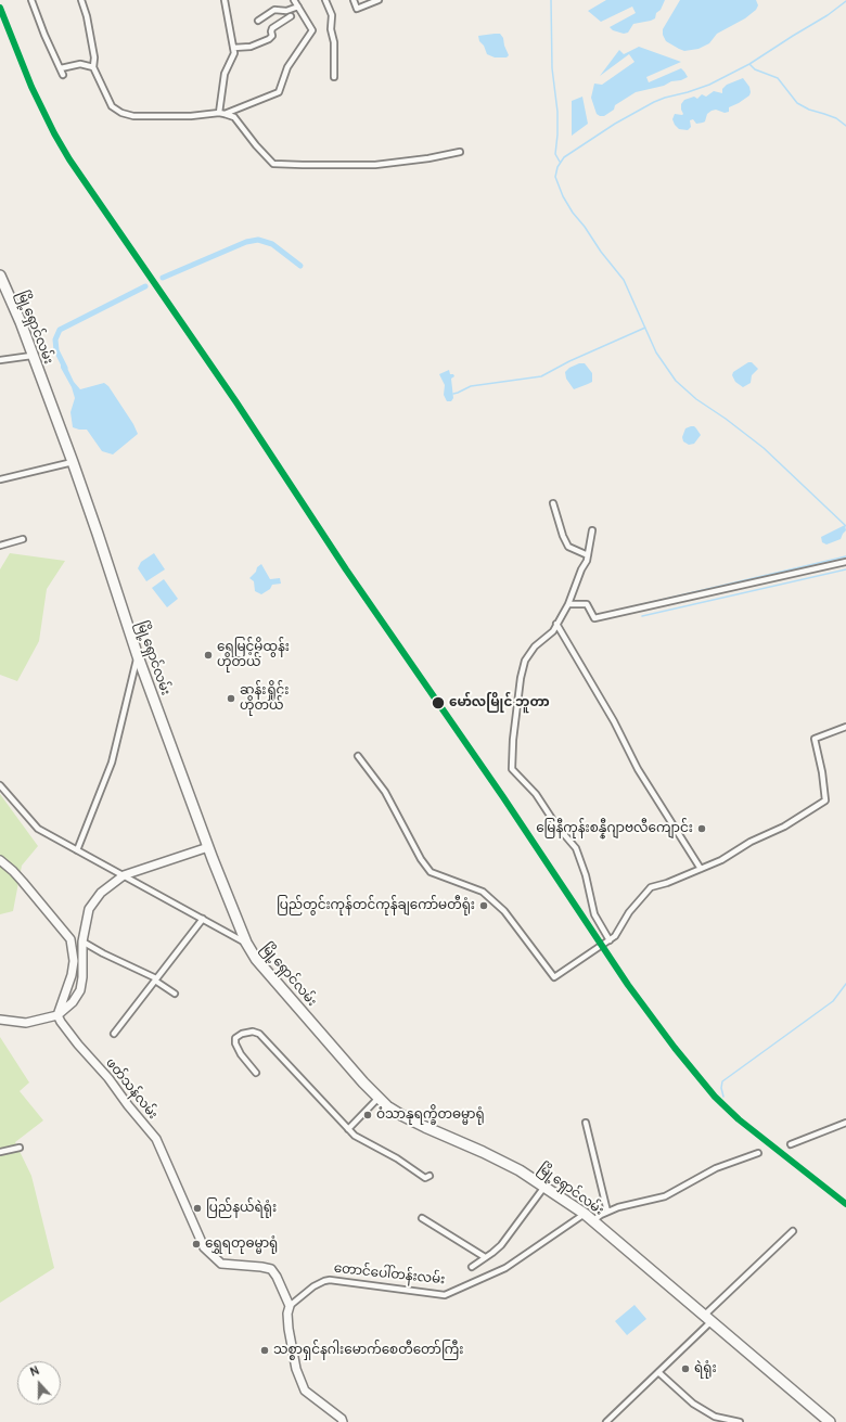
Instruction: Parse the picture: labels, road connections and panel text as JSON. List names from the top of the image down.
{
  "streets": {
    "highway": ["မြို့ရှောင်လမ်း"],
    "street": ["ဖတ်သန်လမ်း", "တောင်ပေါ်တန်းလမ်း"]
  },
  "crossings": [
    ["မြို့ရှောင်လမ်း", "တောင်ပေါ်တန်းလမ်း"],
    ["ဖတ်သန်လမ်း", "တောင်ပေါ်တန်းလမ်း"]
  ],
  "places": [
    "ရွှေမြင့်မိုထွန်း ဟိုတယ်",
    "ဆန်းရှိုင်း ဟိုတယ်",
    "မော်လမြိုင် ဘူတာ",
    "မြေနီကုန်းစန္နီဂျာဗလီကျောင်း",
    "ပြည်တွင်းကုန်တင်ကုန်ချကော်မတီရုံး",
    "ဝံသာနုရက္ခိတဓမ္မာရုံ",
    "ပြည်နယ်ရဲရုံး",
    "ရွှေရတုဓမ္မာရုံ",
    "သစ္စာရှင်နဂါးမောက်စေတီတော်ကြီး",
    "ရဲရုံး"
  ],
  "north": "top"
}
